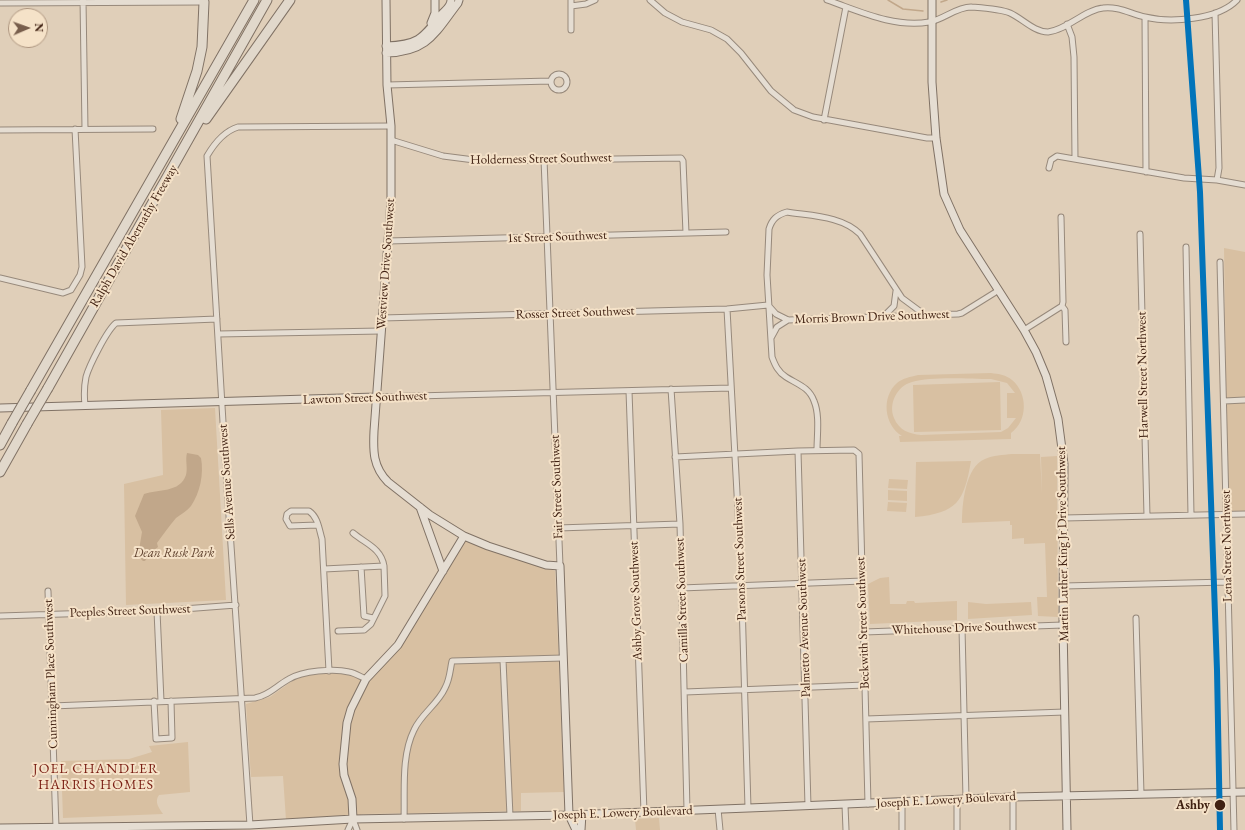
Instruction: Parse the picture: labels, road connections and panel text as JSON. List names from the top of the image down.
{
  "streets": {
    "highway": ["Ralph David Abernathy Freeway"],
    "main road": [
      "Westview Drive Southwest",
      "Lawton Street Southwest",
      "Fair Street Southwest",
      "Martin Luther King Jr Drive Southwest",
      "Joseph E. Lowery Boulevard"
    ],
    "street": [
      "Holderness Street Southwest",
      "1st Street Southwest",
      "Rosser Street Southwest",
      "Morris Brown Drive Southwest",
      "Harwell Street Northwest",
      "Sells Avenue Southwest",
      "Lena Street Northwest",
      "Parsons Street Southwest",
      "Camilla Street Southwest",
      "Ashby Grove Southwest",
      "Peeples Street Southwest",
      "Beckwith Street Southwest",
      "Palmetto Avenue Southwest",
      "Whitehouse Drive Southwest",
      "Cunningham Place Southwest"
    ]
  },
  "crossings": [
    ["Holderness Street Southwest", "1st Street Southwest"],
    ["Holderness Street Southwest", "Westview Drive Southwest"],
    ["Holderness Street Southwest", "Fair Street Southwest"],
    ["1st Street Southwest", "Westview Drive Southwest"],
    ["1st Street Southwest", "Fair Street Southwest"],
    ["Westview Drive Southwest", "Rosser Street Southwest"],
    ["Westview Drive Southwest", "Lawton Street Southwest"],
    ["Westview Drive Southwest", "Sells Avenue Southwest"],
    ["Westview Drive Southwest", "Fair Street Southwest"],
    ["Rosser Street Southwest", "Morris Brown Drive Southwest"],
    ["Rosser Street Southwest", "Fair Street Southwest"],
    ["Rosser Street Southwest", "Parsons Street Southwest"],
    ["Morris Brown Drive Southwest", "Martin Luther King Jr Drive Southwest"],
    ["Lawton Street Southwest", "Sells Avenue Southwest"],
    ["Lawton Street Southwest", "Fair Street Southwest"],
    ["Lawton Street Southwest", "Parsons Street Southwest"],
    ["Lawton Street Southwest", "Camilla Street Southwest"],
    ["Lawton Street Southwest", "Ashby Grove Southwest"],
    ["Sells Avenue Southwest", "Peeples Street Southwest"],
    ["Sells Avenue Southwest", "Joseph E. Lowery Boulevard"],
    ["Fair Street Southwest", "Joseph E. Lowery Boulevard"],
    ["Martin Luther King Jr Drive Southwest", "Whitehouse Drive Southwest"],
    ["Martin Luther King Jr Drive Southwest", "Joseph E. Lowery Boulevard"],
    ["Lena Street Northwest", "Joseph E. Lowery Boulevard"],
    ["Parsons Street Southwest", "Joseph E. Lowery Boulevard"],
    ["Camilla Street Southwest", "Joseph E. Lowery Boulevard"],
    ["Ashby Grove Southwest", "Joseph E. Lowery Boulevard"],
    ["Peeples Street Southwest", "Cunningham Place Southwest"],
    ["Beckwith Street Southwest", "Whitehouse Drive Southwest"],
    ["Beckwith Street Southwest", "Joseph E. Lowery Boulevard"],
    ["Palmetto Avenue Southwest", "Joseph E. Lowery Boulevard"],
    ["Cunningham Place Southwest", "Joseph E. Lowery Boulevard"]
  ],
  "districts": ["JOEL CHANDLER HARRIS HOMES"],
  "parks": ["Dean Rusk Park"],
  "places": ["Ashby"],
  "north": "right"
}
